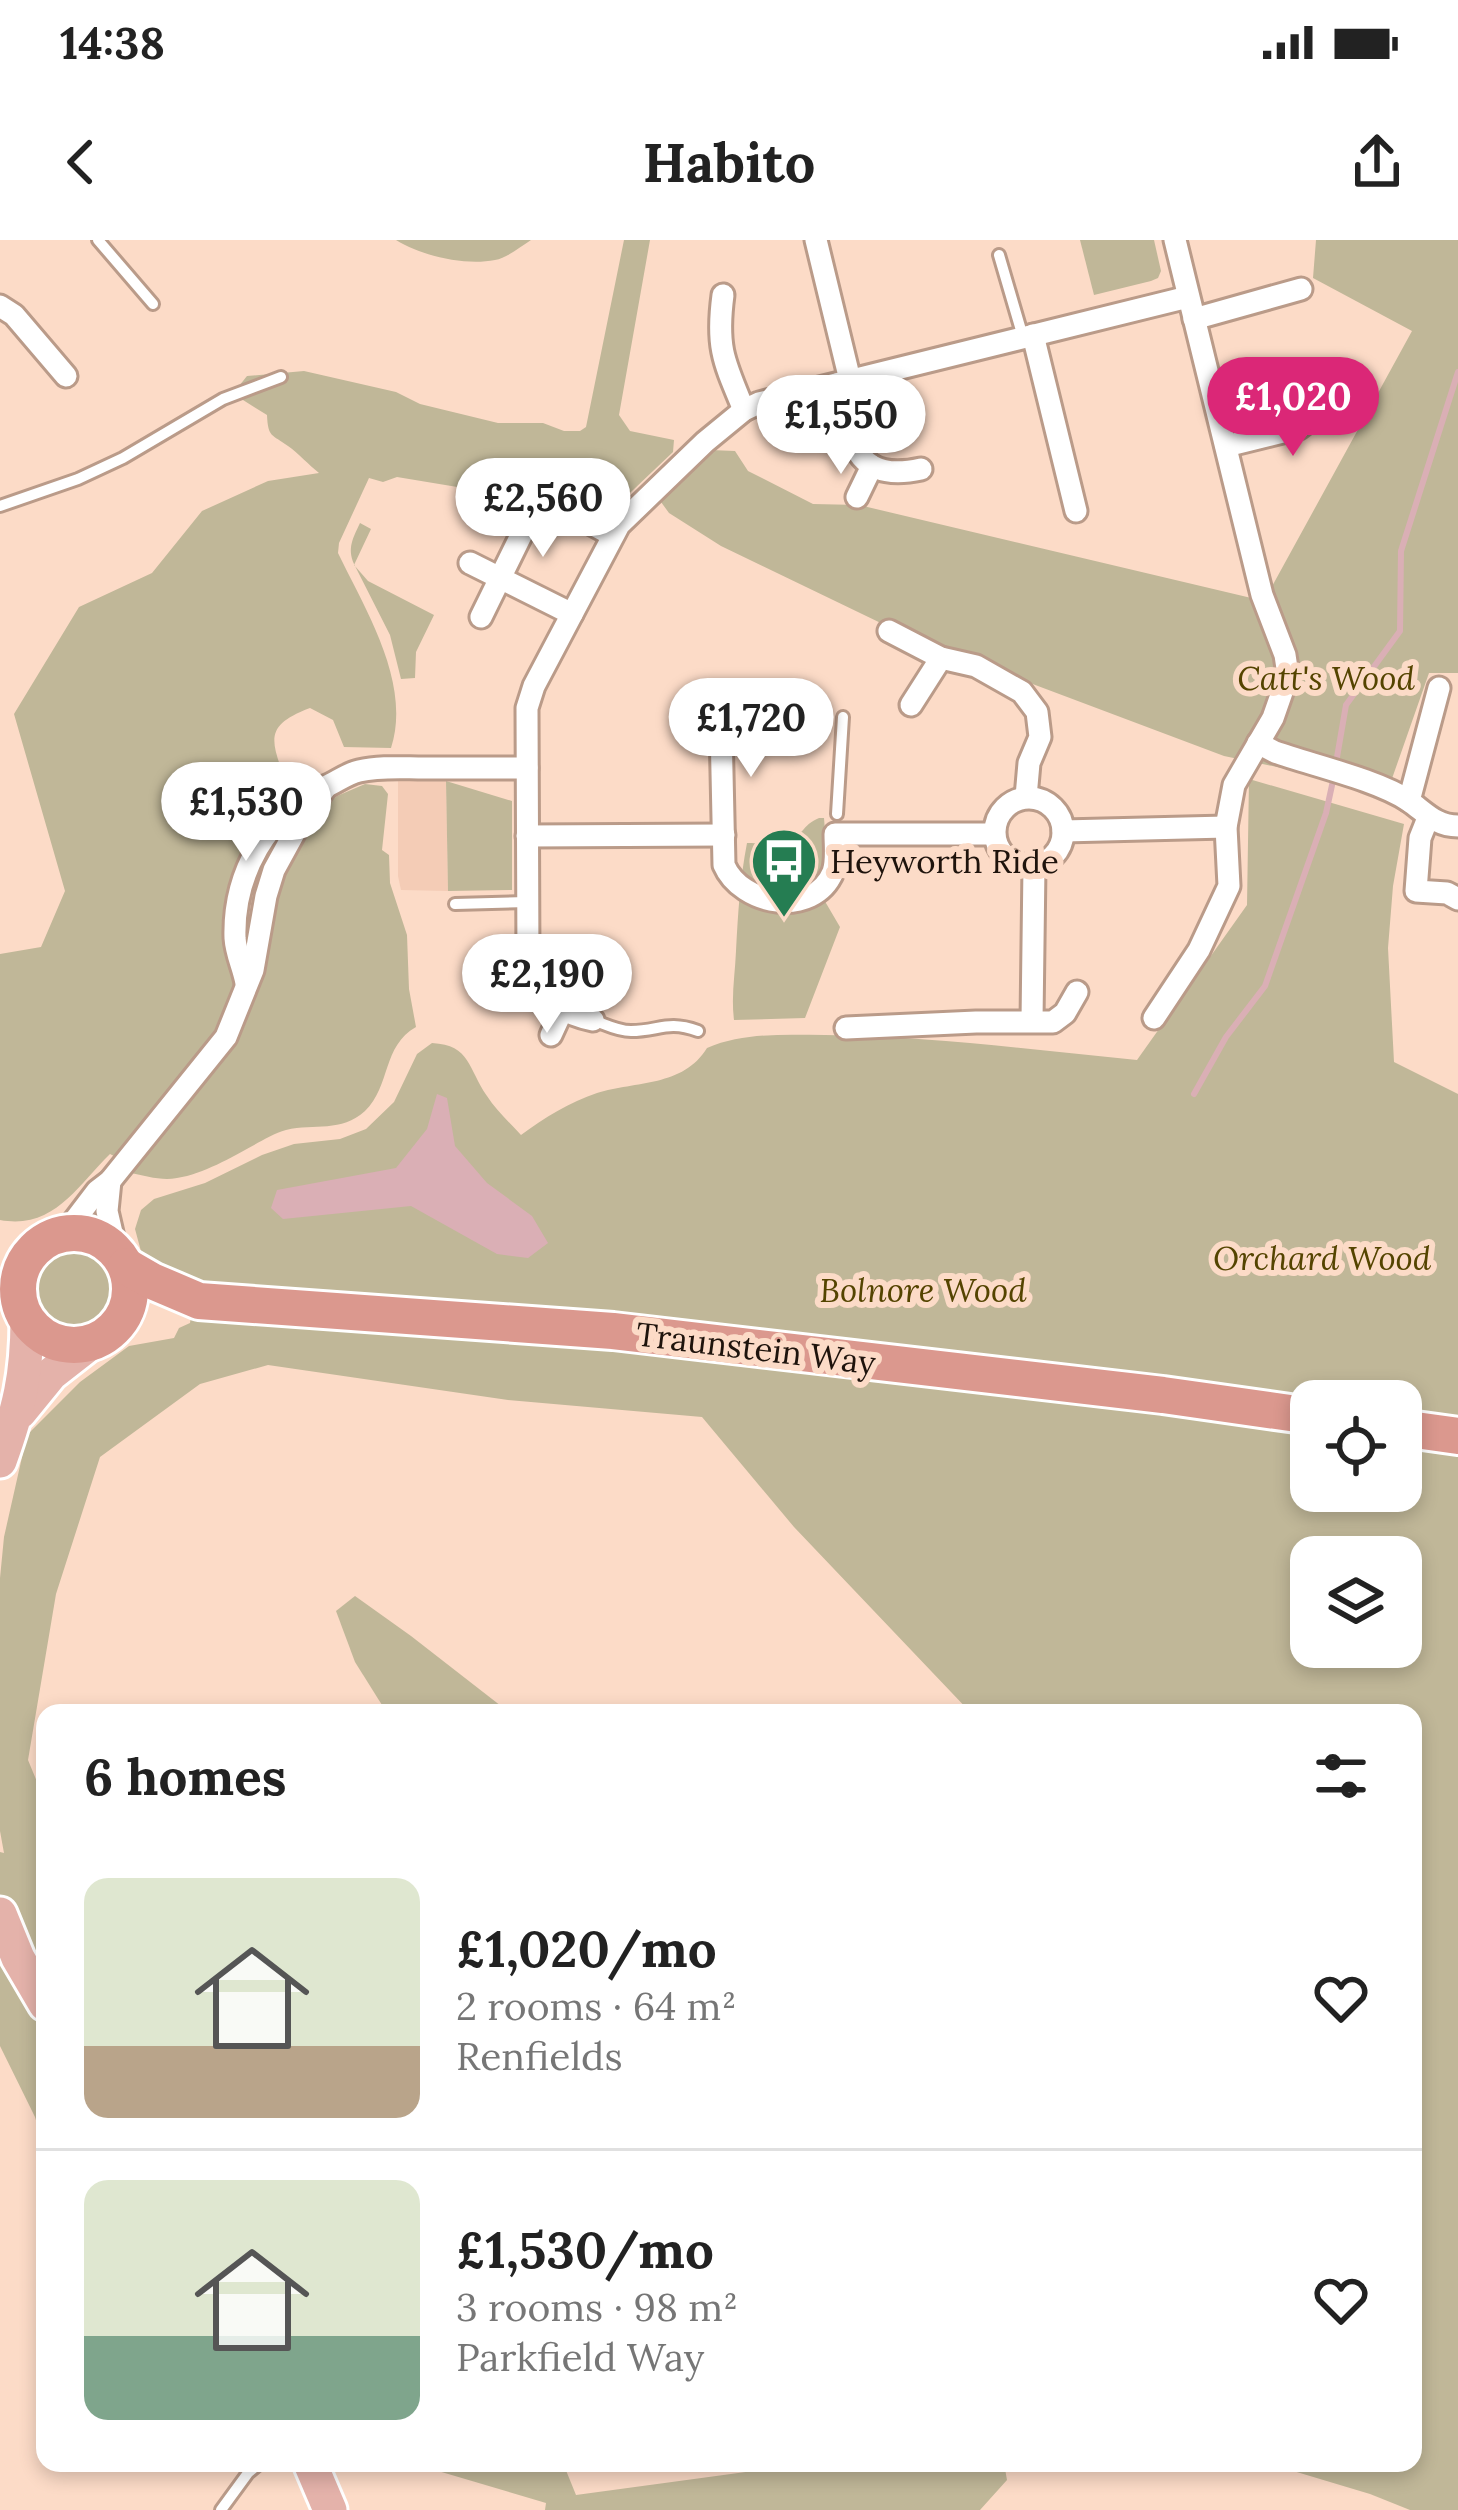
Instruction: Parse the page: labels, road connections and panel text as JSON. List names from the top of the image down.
{
  "streets": {
    "highway": ["Traunstein Way"]
  },
  "parks": ["Catt's Wood", "Orchard Wood", "Bolnore Wood"],
  "places": {
    "bus stop": ["Heyworth Ride"]
  },
  "page": {
    "status": "14:38",
    "header": "Habito",
    "price": [
      "£1,020",
      "£1,550",
      "£2,560",
      "£1,720",
      "£1,530",
      "£2,190"
    ],
    "heading": "6 homes",
    "list": [
      {
        "name": "£1,020/mo",
        "note": "2 rooms · 64 m² · Renfields"
      },
      {
        "name": "£1,530/mo",
        "note": "3 rooms · 98 m² · Parkfield Way"
      }
    ]
  }
}
